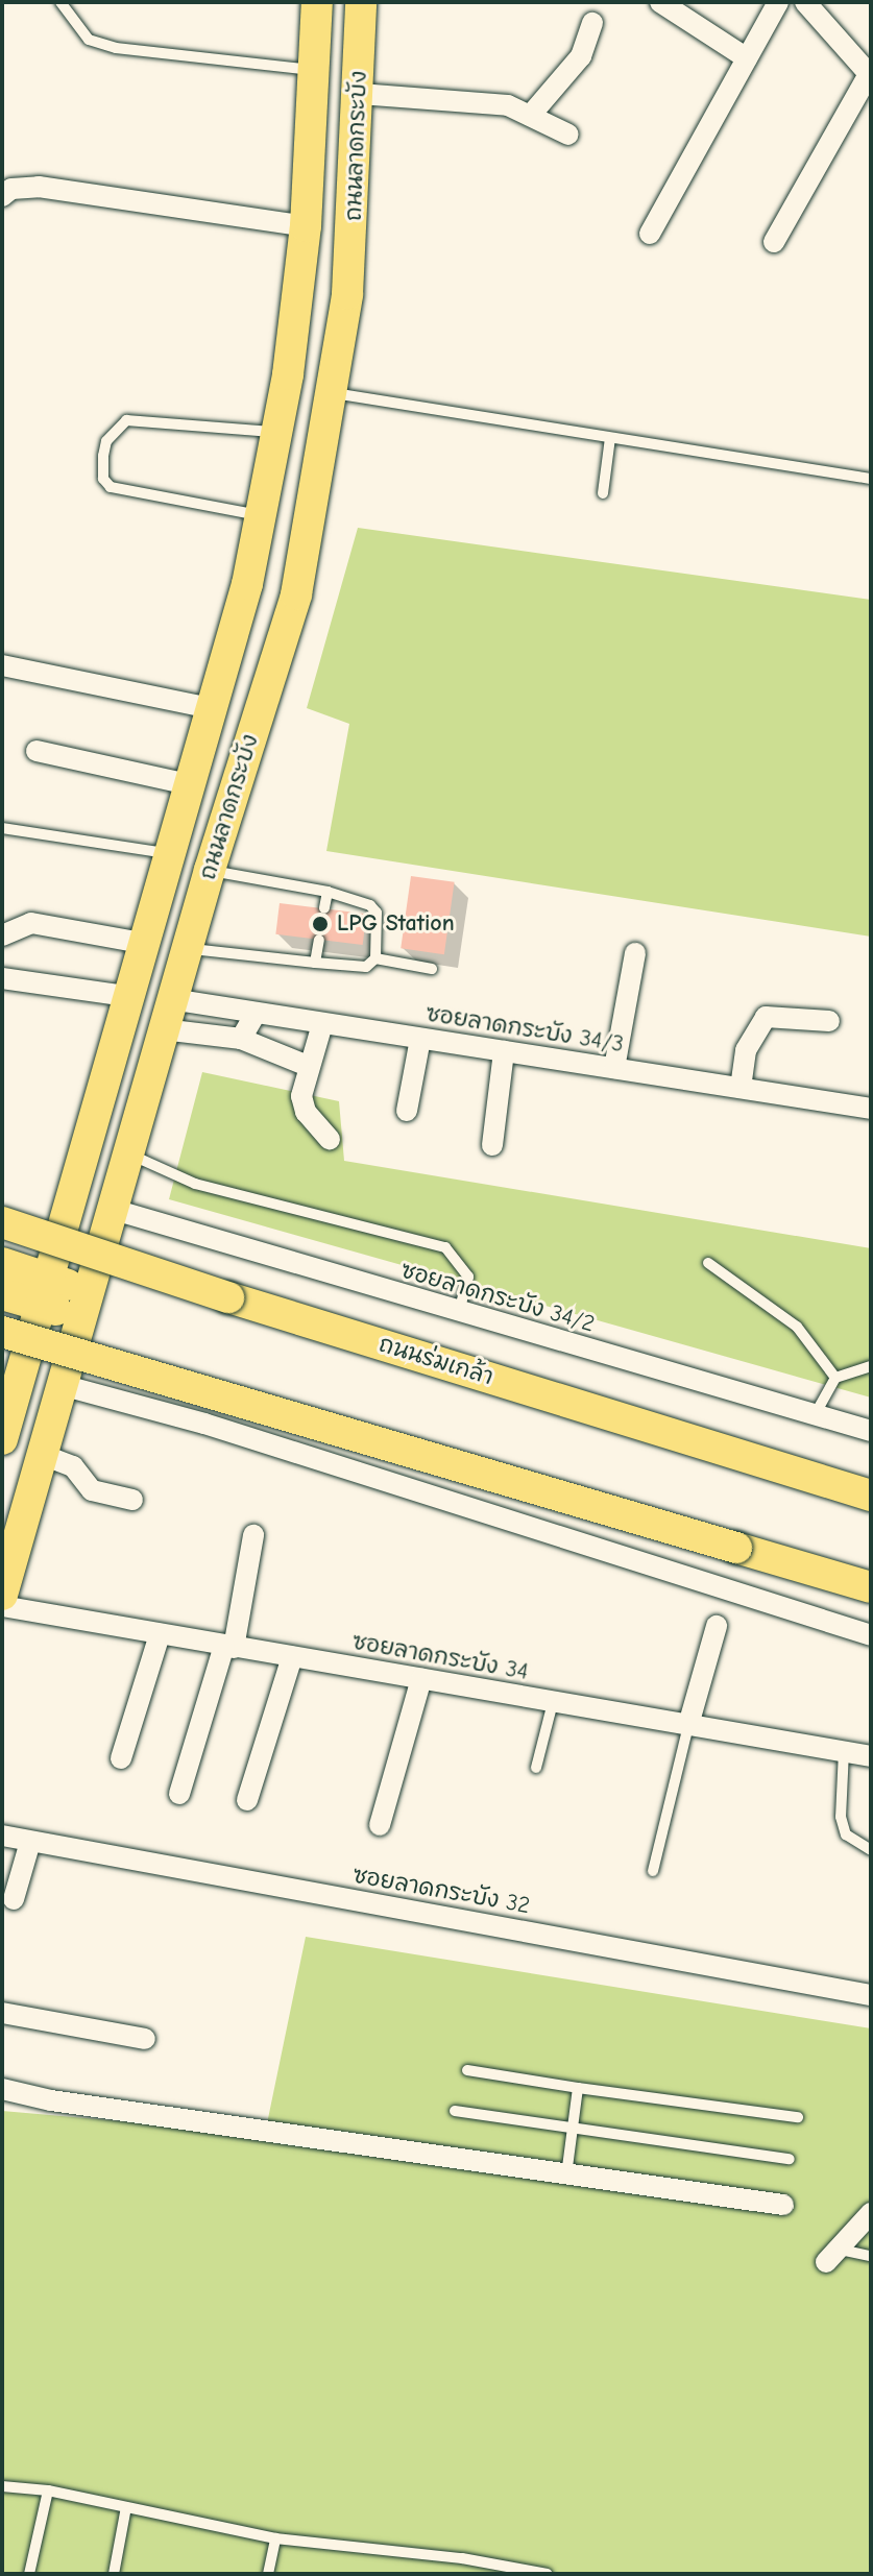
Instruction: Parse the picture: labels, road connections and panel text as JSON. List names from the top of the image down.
{
  "streets": {
    "main road": ["ถนนลาดกระบัง", "ถนนร่มเกล้า"],
    "street": [
      "ซอยลาดกระบัง 34/3",
      "ซอยลาดกระบัง 34/2",
      "ซอยลาดกระบัง 34",
      "ซอยลาดกระบัง 32"
    ]
  },
  "crossings": [
    ["ถนนลาดกระบัง", "ซอยลาดกระบัง 34/3"],
    ["ถนนลาดกระบัง", "ซอยลาดกระบัง 34/2"]
  ],
  "places": ["LPG Station"]
}
